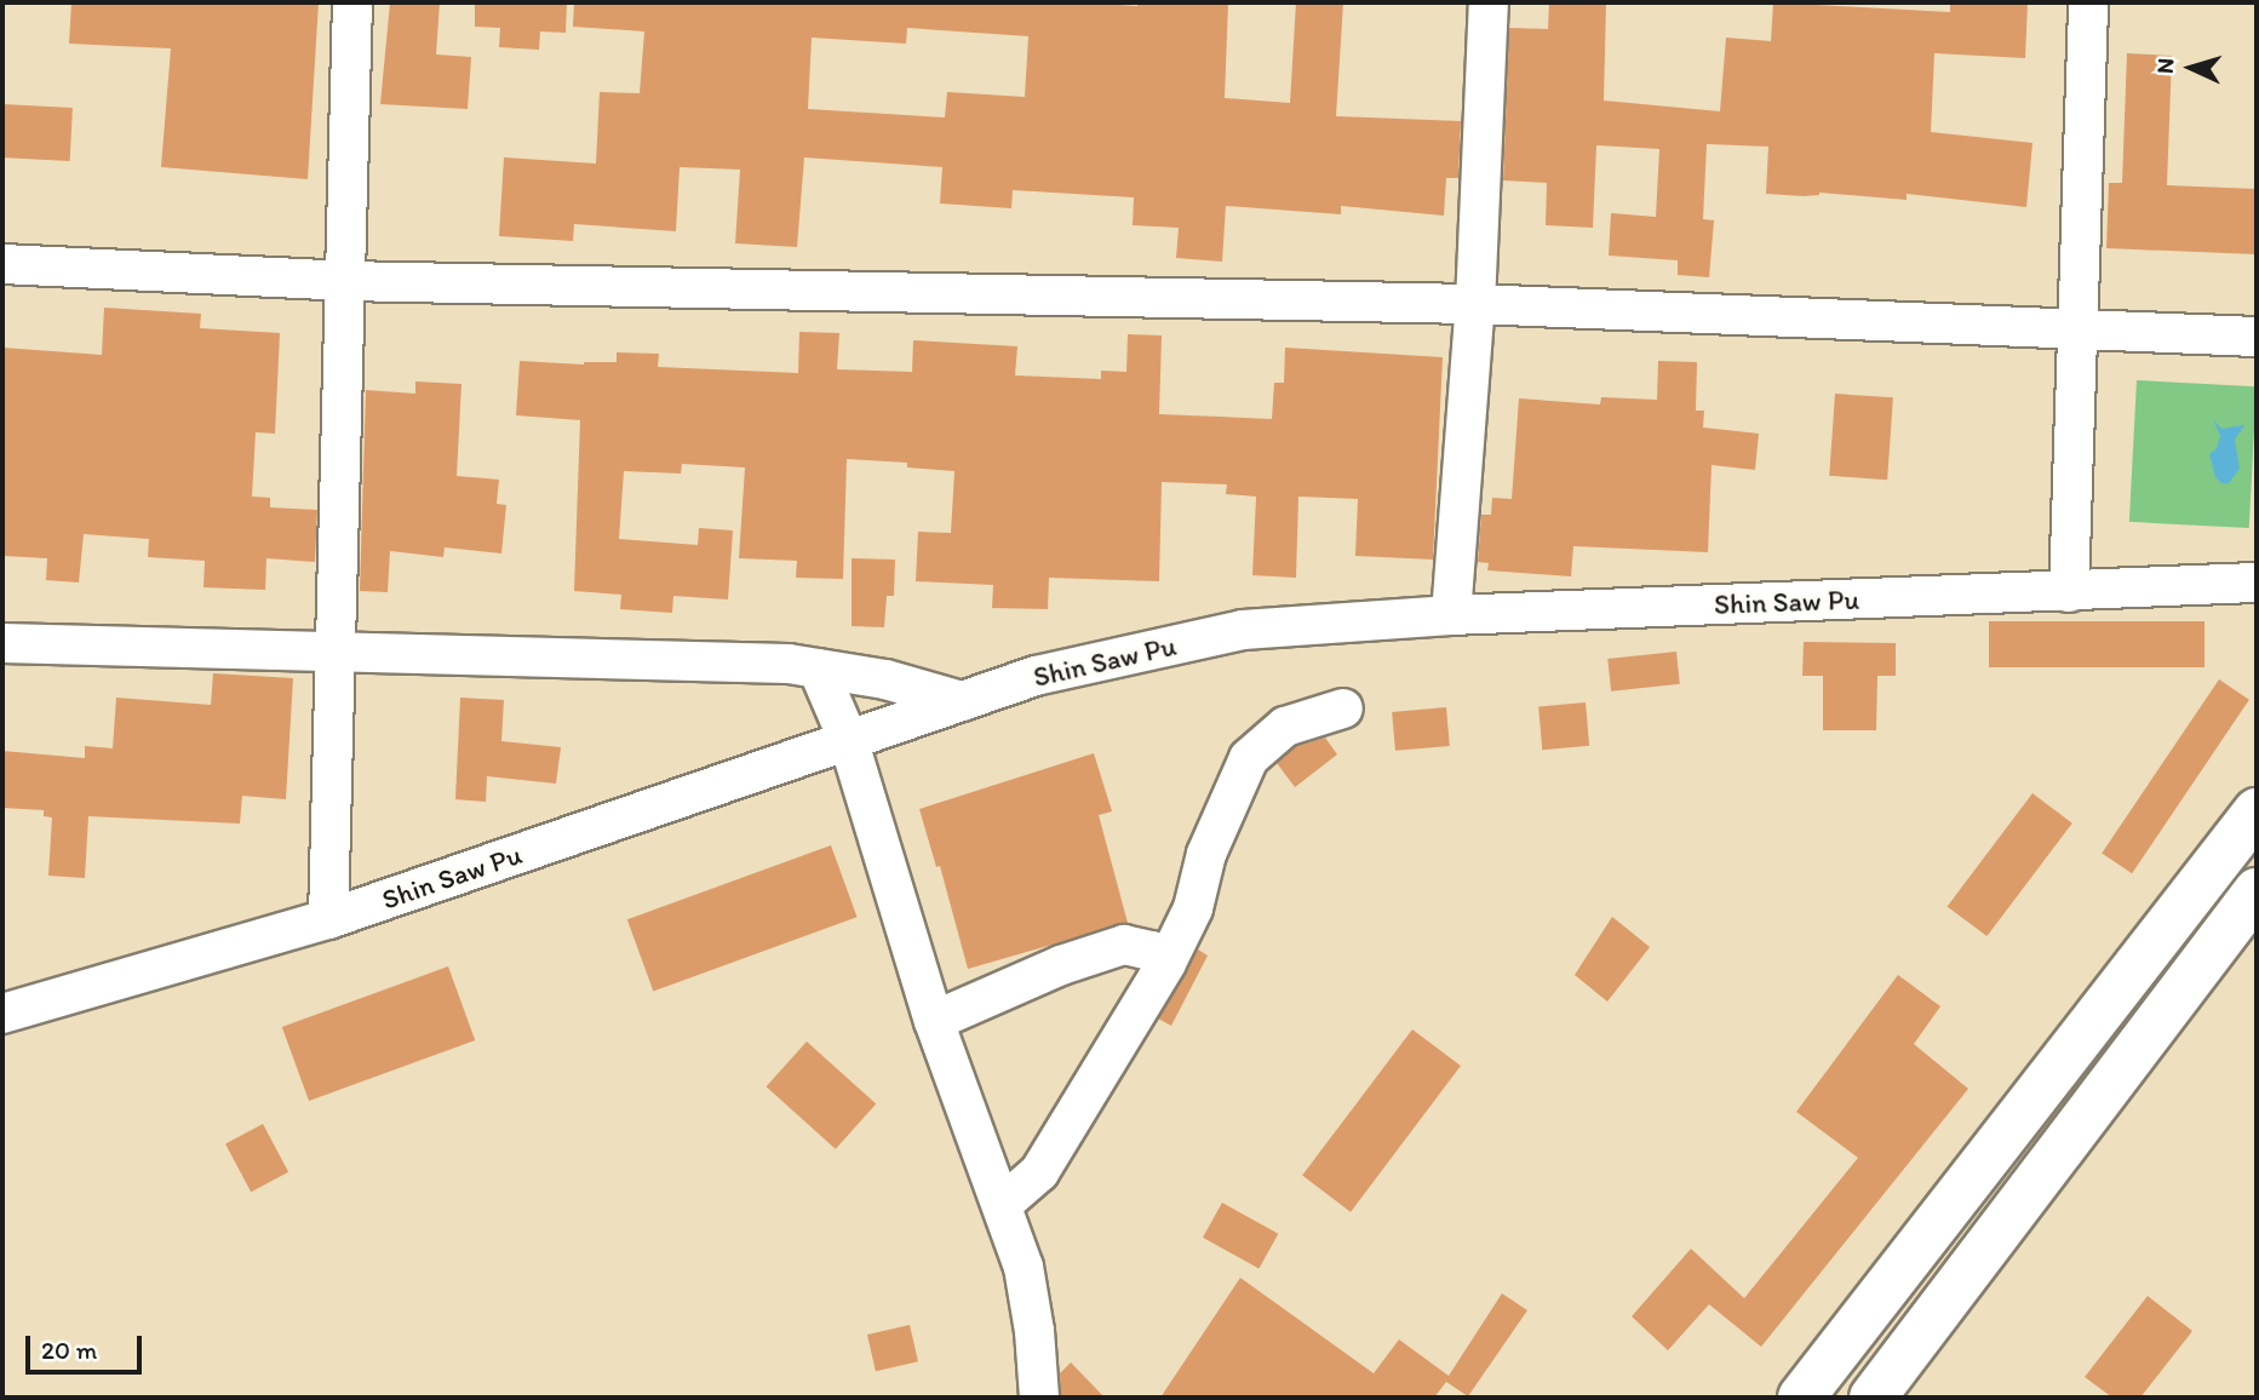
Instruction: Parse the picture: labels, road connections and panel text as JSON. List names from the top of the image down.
{
  "streets": {
    "street": ["Shin Saw Pu"]
  },
  "scale_bar": "20 m",
  "north": "left"
}
